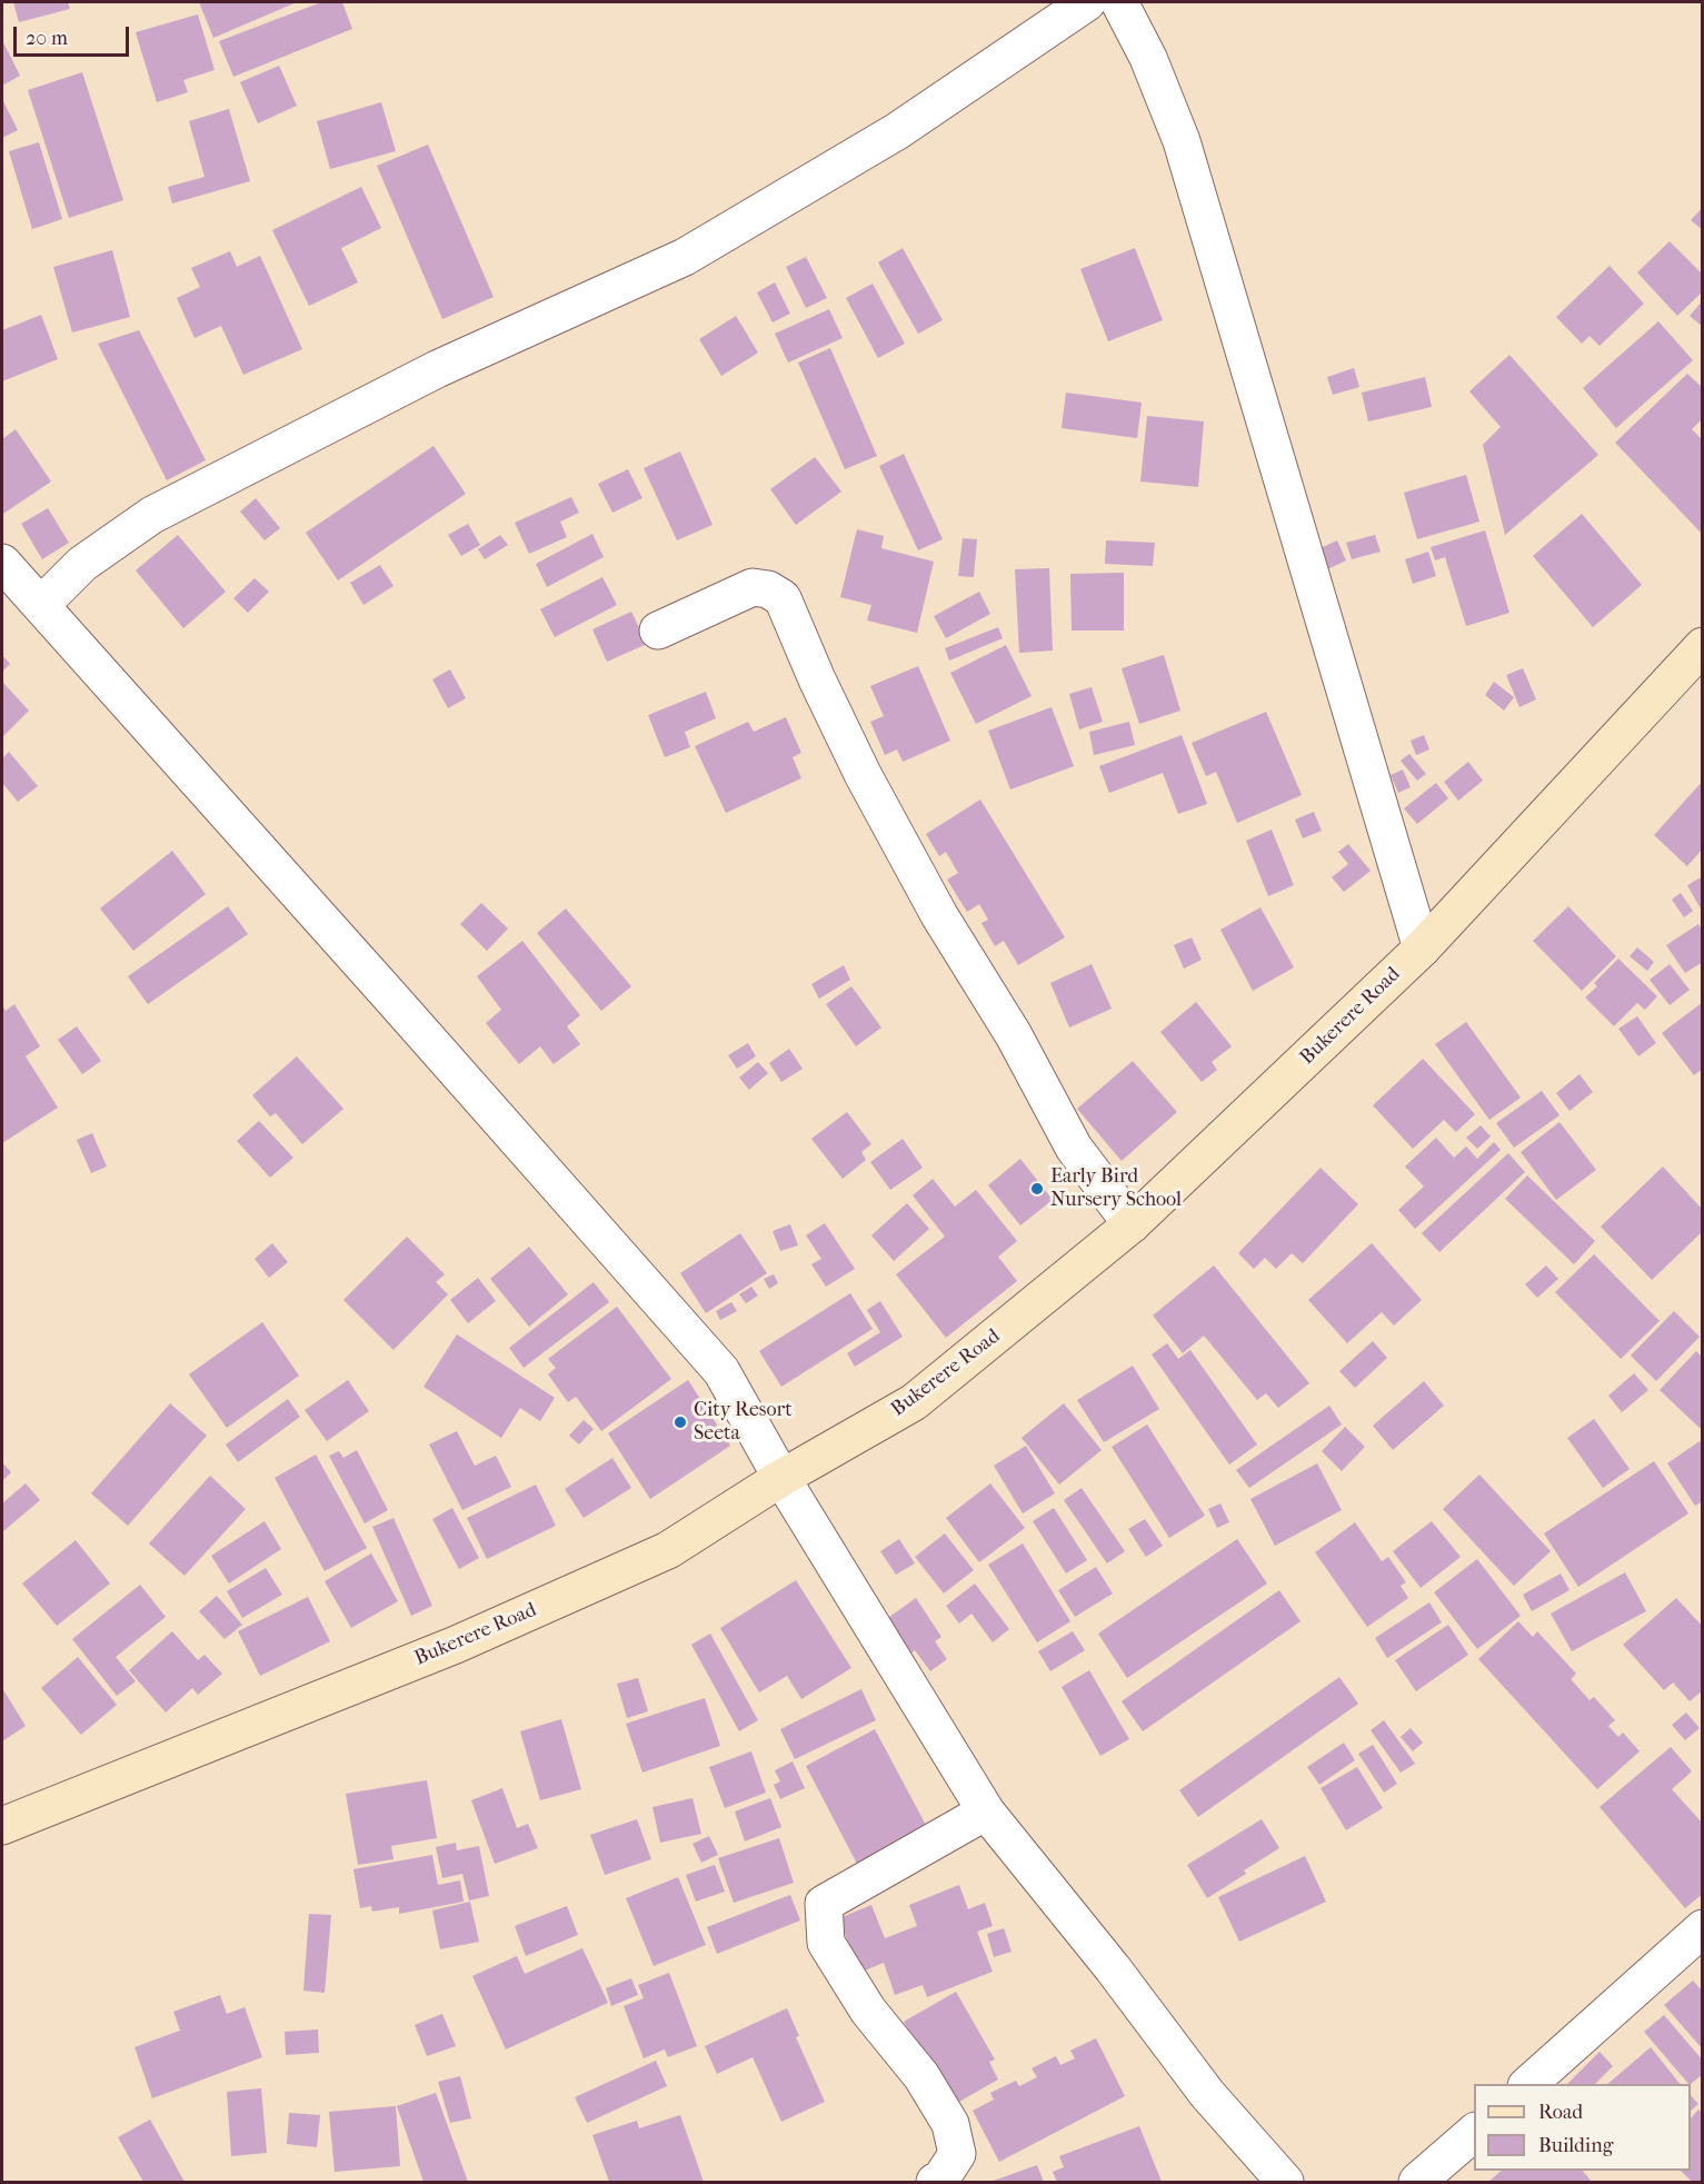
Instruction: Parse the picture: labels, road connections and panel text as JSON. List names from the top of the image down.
{
  "streets": {
    "main road": ["Bukerere Road"]
  },
  "places": ["Early Bird Nursery School", "City Resort Seeta"],
  "legend": ["Road", "Building"],
  "scale_bar": "20 m"
}
